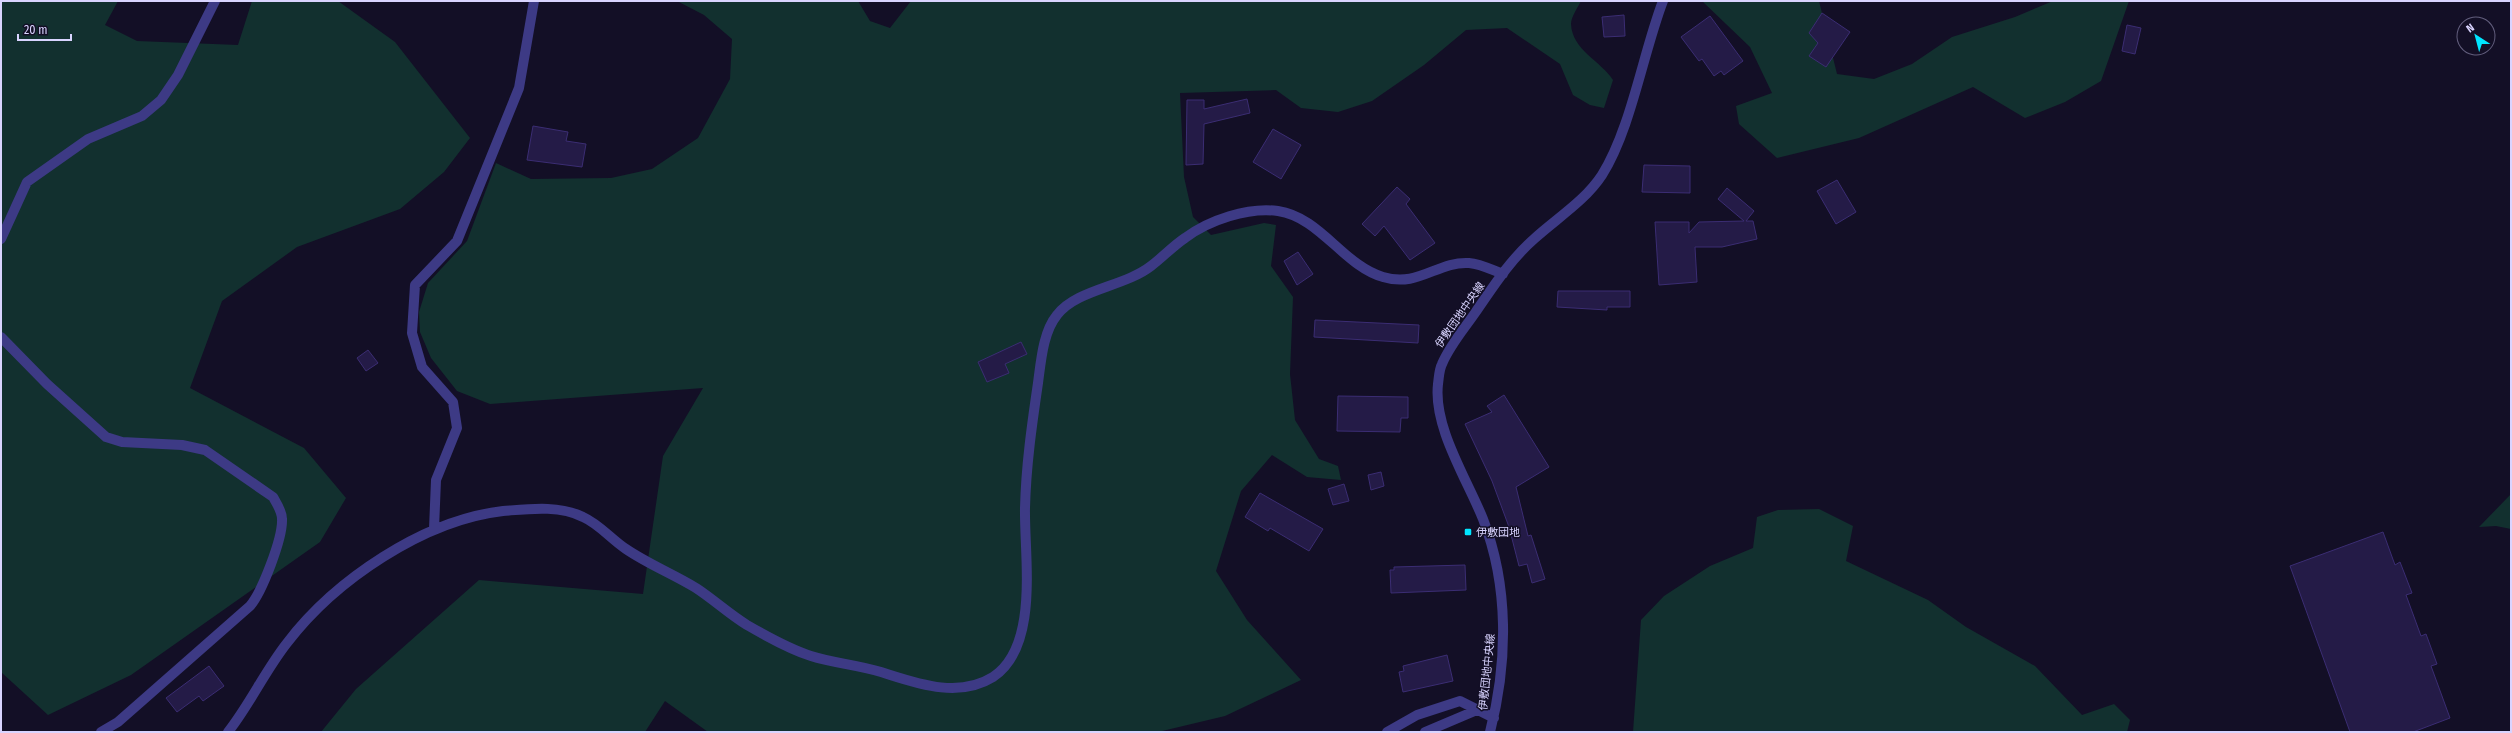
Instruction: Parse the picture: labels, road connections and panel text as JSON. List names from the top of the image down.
{
  "streets": {
    "street": ["伊敷団地中央線"]
  },
  "places": {
    "transit": ["伊敷団地"]
  },
  "scale_bar": "20 m",
  "north": "top left"
}
